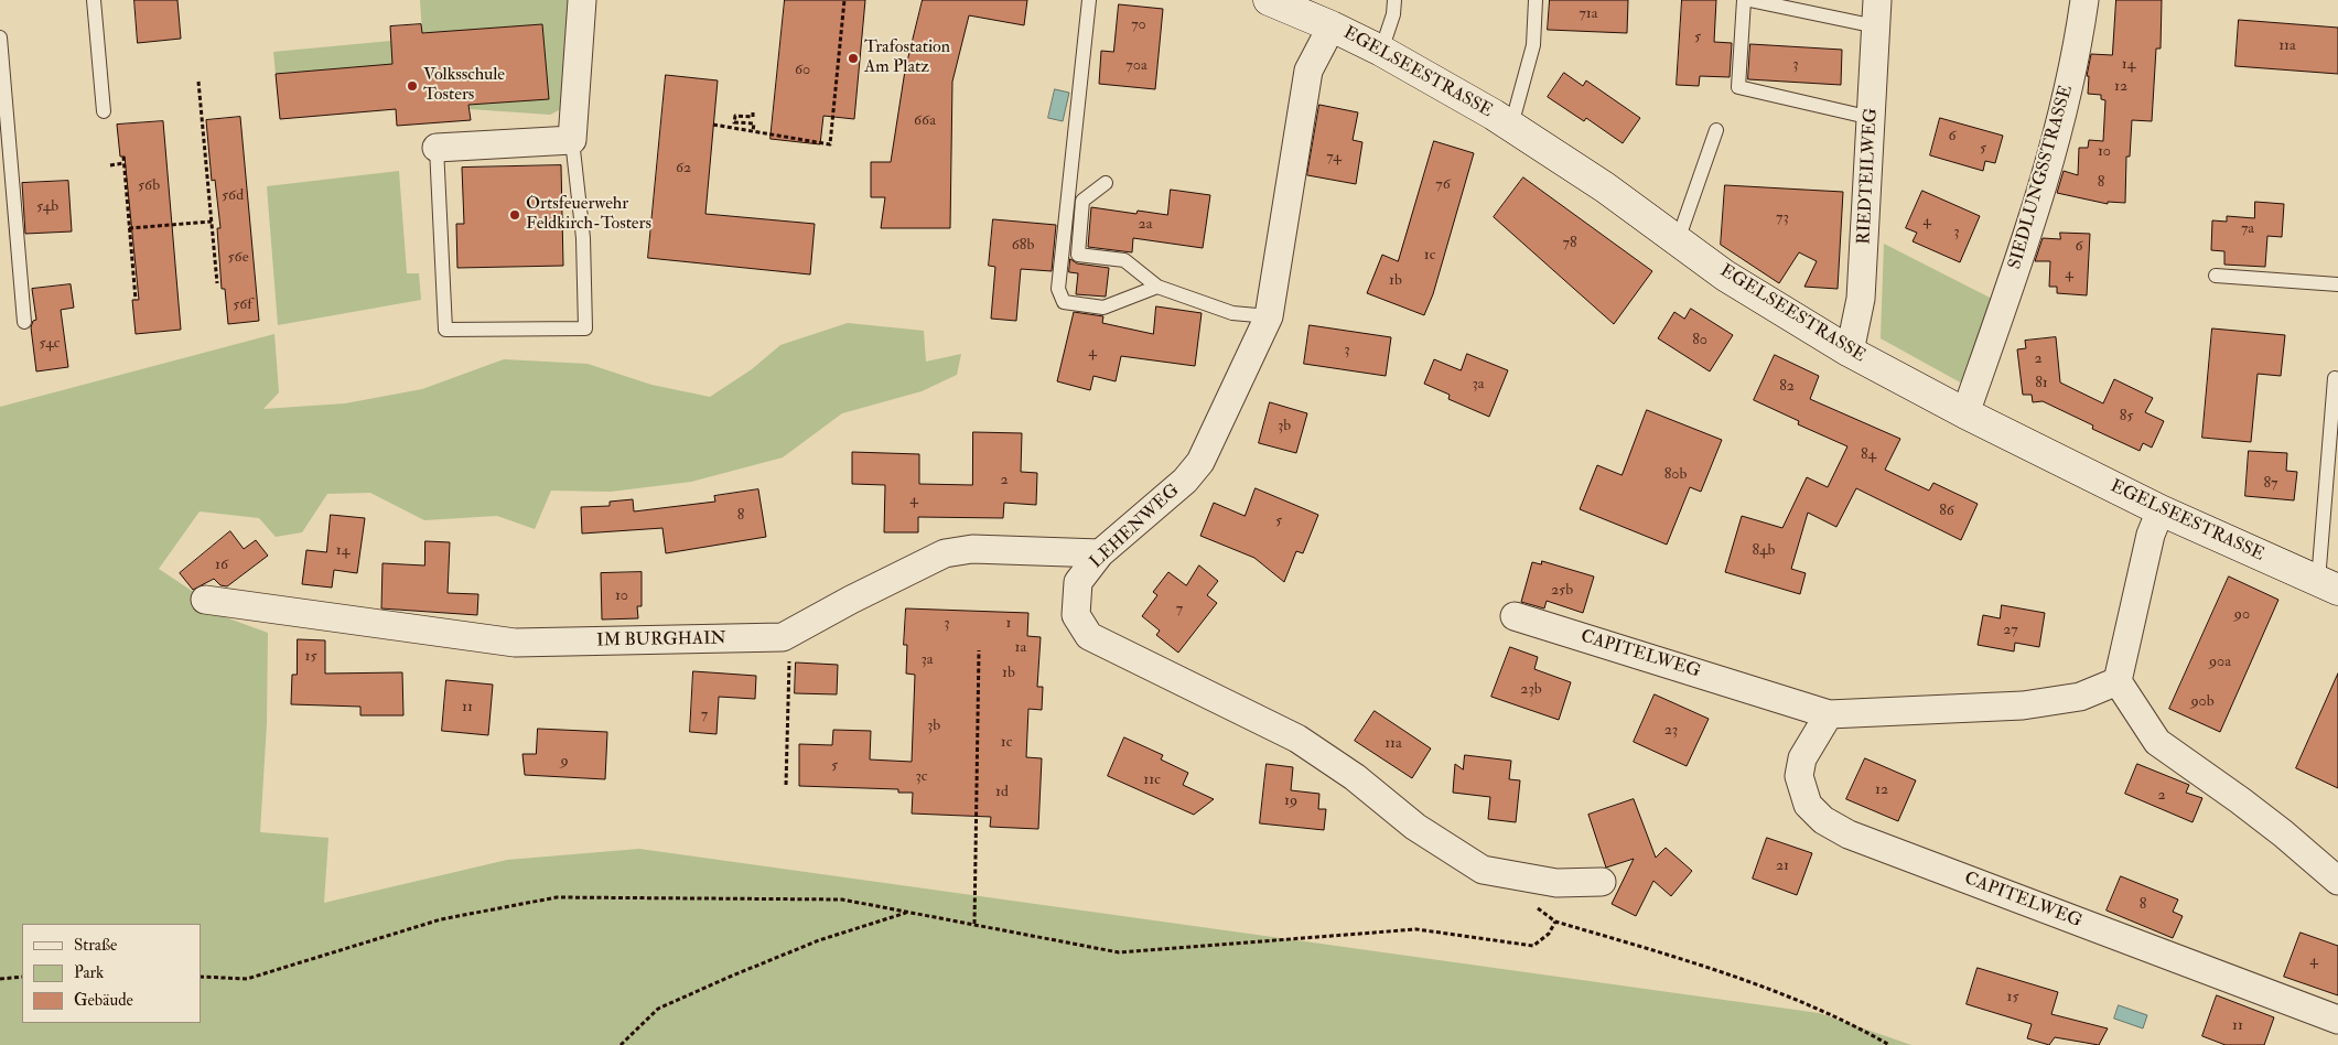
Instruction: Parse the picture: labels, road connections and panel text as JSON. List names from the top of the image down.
{
  "streets": {
    "street": [
      "EGELSEESTRASSE",
      "RIEDTEILWEG",
      "SIEDLUNGSSTRASSE",
      "LEHENWEG",
      "IM BURGHAIN",
      "CAPITELWEG"
    ]
  },
  "crossings": [
    ["EGELSEESTRASSE", "RIEDTEILWEG"],
    ["EGELSEESTRASSE", "SIEDLUNGSSTRASSE"],
    ["EGELSEESTRASSE", "LEHENWEG"],
    ["LEHENWEG", "IM BURGHAIN"]
  ],
  "places": ["Trafostation Am Platz", "Volksschule Tosters", "Ortsfeuerwehr Feldkirch-Tosters"],
  "house_numbers": [
    "71a",
    "70",
    "5",
    "11a",
    "3",
    "14",
    "70a",
    "60",
    "12",
    "66a",
    "6",
    "5",
    "10",
    "74",
    "62",
    "8",
    "76",
    "56b",
    "56d",
    "54b",
    "73",
    "4",
    "2a",
    "7a",
    "3",
    "78",
    "68b",
    "6",
    "1c",
    "56e",
    "4",
    "1b",
    "56f",
    "80",
    "54c",
    "3",
    "4",
    "2",
    "81",
    "3a",
    "82",
    "85",
    "3b",
    "84",
    "80b",
    "2",
    "87",
    "4",
    "86",
    "8",
    "5",
    "14",
    "84b",
    "16",
    "25b",
    "10",
    "7",
    "90",
    "3",
    "1",
    "27",
    "1a",
    "15",
    "3a",
    "90a",
    "1b",
    "23b",
    "90b",
    "11",
    "7",
    "3b",
    "23",
    "1c",
    "11a",
    "9",
    "5",
    "3c",
    "11c",
    "12",
    "1d",
    "2",
    "19",
    "21",
    "8",
    "4",
    "15",
    "11"
  ],
  "legend": ["Straße", "Park", "Gebäude"]
}
